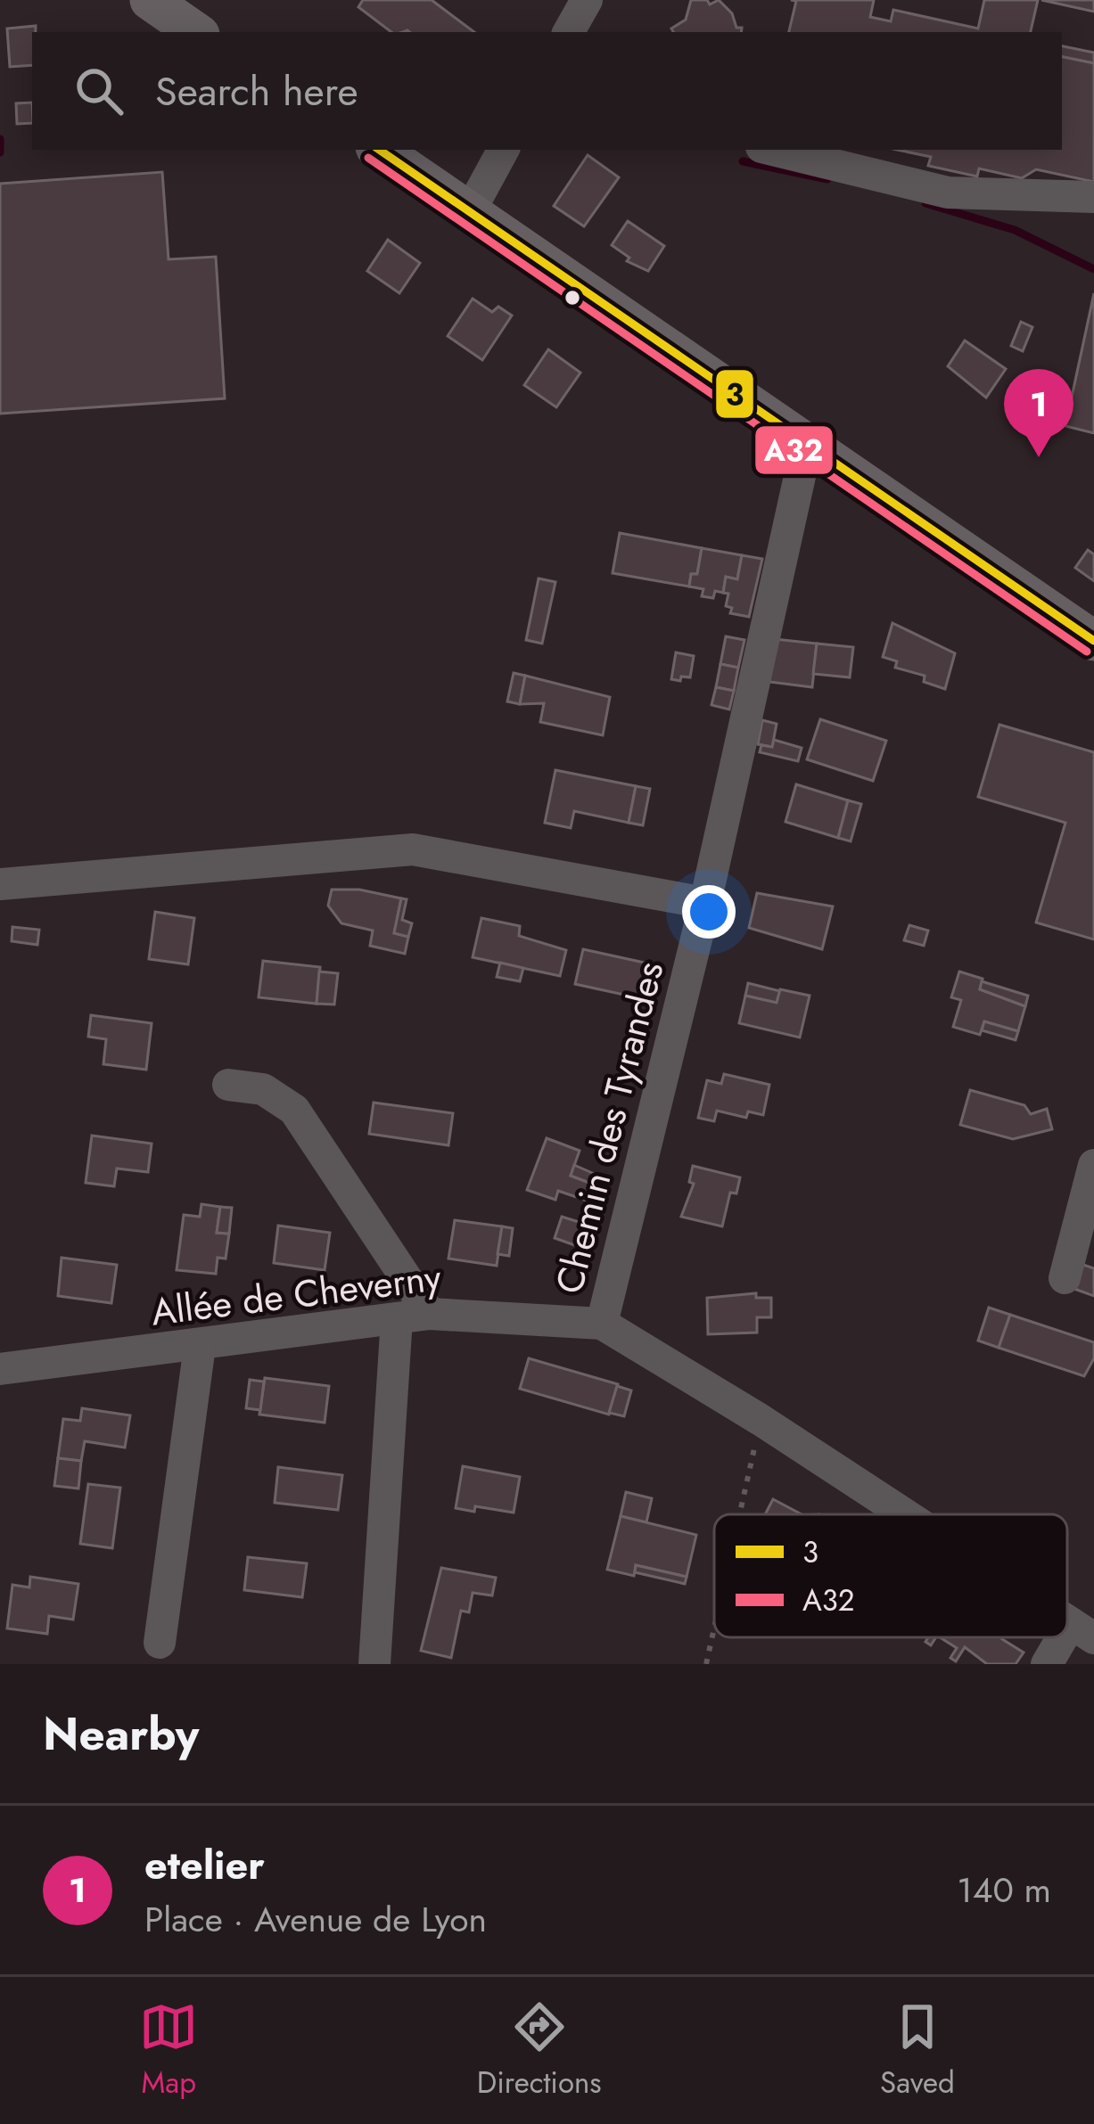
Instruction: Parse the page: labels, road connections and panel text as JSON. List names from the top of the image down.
{
  "streets": {
    "street": ["Chemin des Tyrandes", "Allée de Cheverny"]
  },
  "crossings": [
    ["Chemin des Tyrandes", "Allée de Cheverny"]
  ],
  "lines": ["transit line 3", "transit line A32"],
  "legend": ["3", "A32"],
  "page": {
    "search": "Search here",
    "pins": "1",
    "heading": "Nearby",
    "list": [
      {
        "mark": "1",
        "name": "etelier",
        "note": "Place · Avenue de Lyon",
        "value": "140 m"
      }
    ],
    "nav": ["Map", "Directions", "Saved"]
  }
}
